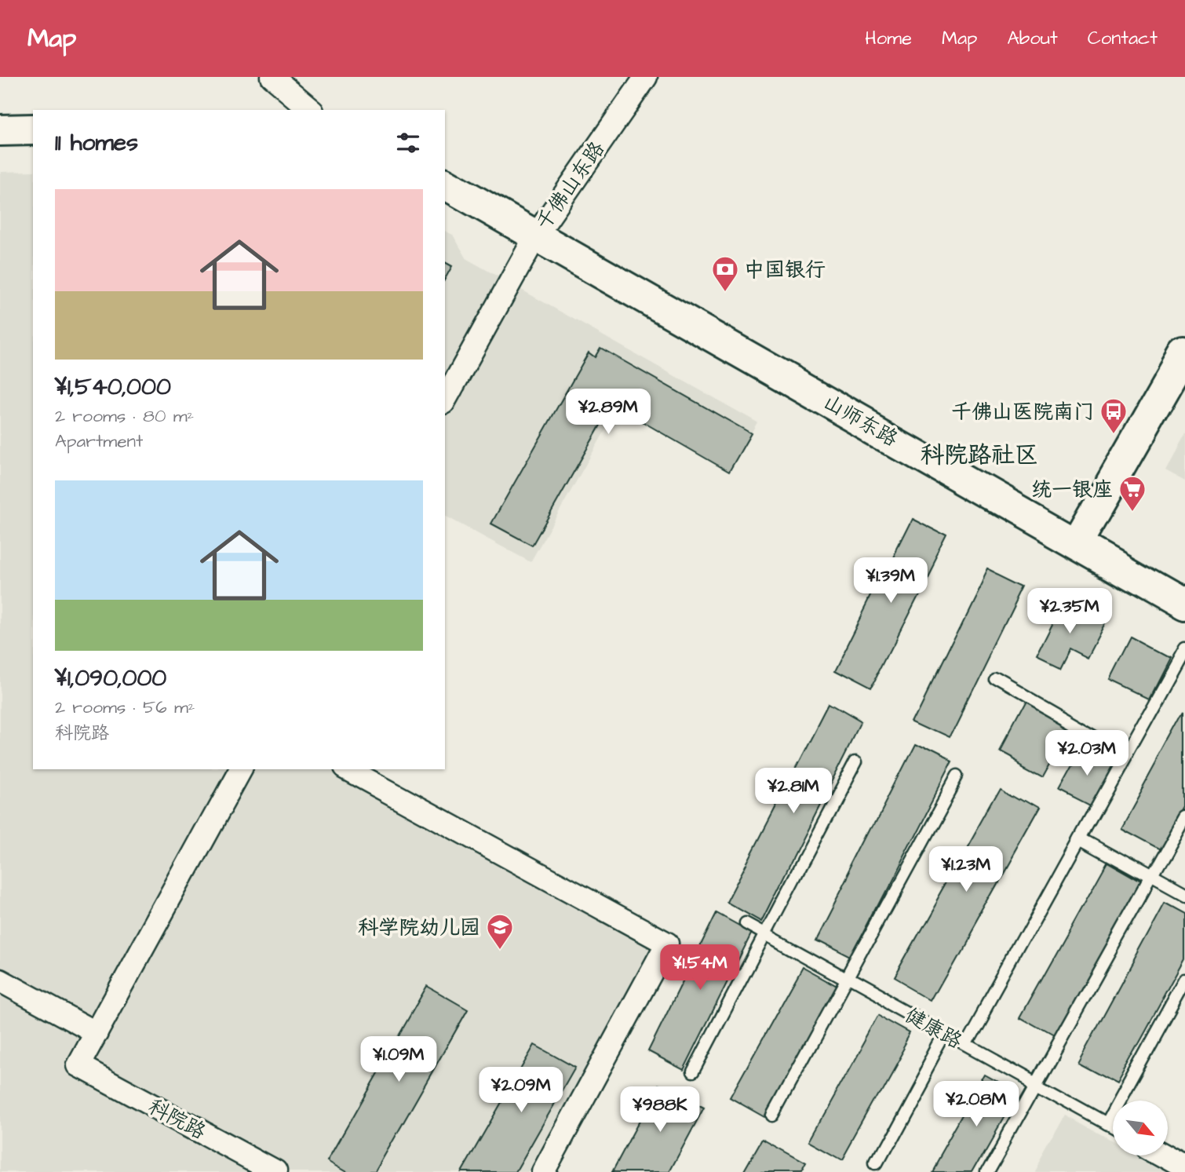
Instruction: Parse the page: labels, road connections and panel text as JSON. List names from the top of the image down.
{
  "streets": {
    "main road": ["千佛山东路", "山师东路"],
    "street": ["科院路"],
    "lane": ["健康路"]
  },
  "crossings": [
    ["千佛山东路", "山师东路"]
  ],
  "districts": ["科院路社区"],
  "places": {
    "bank": ["中国银行"],
    "bus stop": ["千佛山医院南门"],
    "supermarket": ["统一银座"],
    "school or university": ["科学院幼儿园"]
  },
  "north": "bottom right",
  "page": {
    "header": "Map",
    "nav": [
      "Home",
      "Map",
      "About",
      "Contact"
    ],
    "heading": "11 homes",
    "list": [
      {
        "name": "¥1,540,000",
        "note": "2 rooms · 80 m² · Apartment"
      },
      {
        "name": "¥1,090,000",
        "note": "2 rooms · 56 m² · 科院路"
      }
    ],
    "price": [
      "¥2.89M",
      "¥1.39M",
      "¥2.35M",
      "¥2.03M",
      "¥2.81M",
      "¥1.23M",
      "¥1.54M",
      "¥1.09M",
      "¥2.09M",
      "¥2.08M",
      "¥988K"
    ]
  }
}
